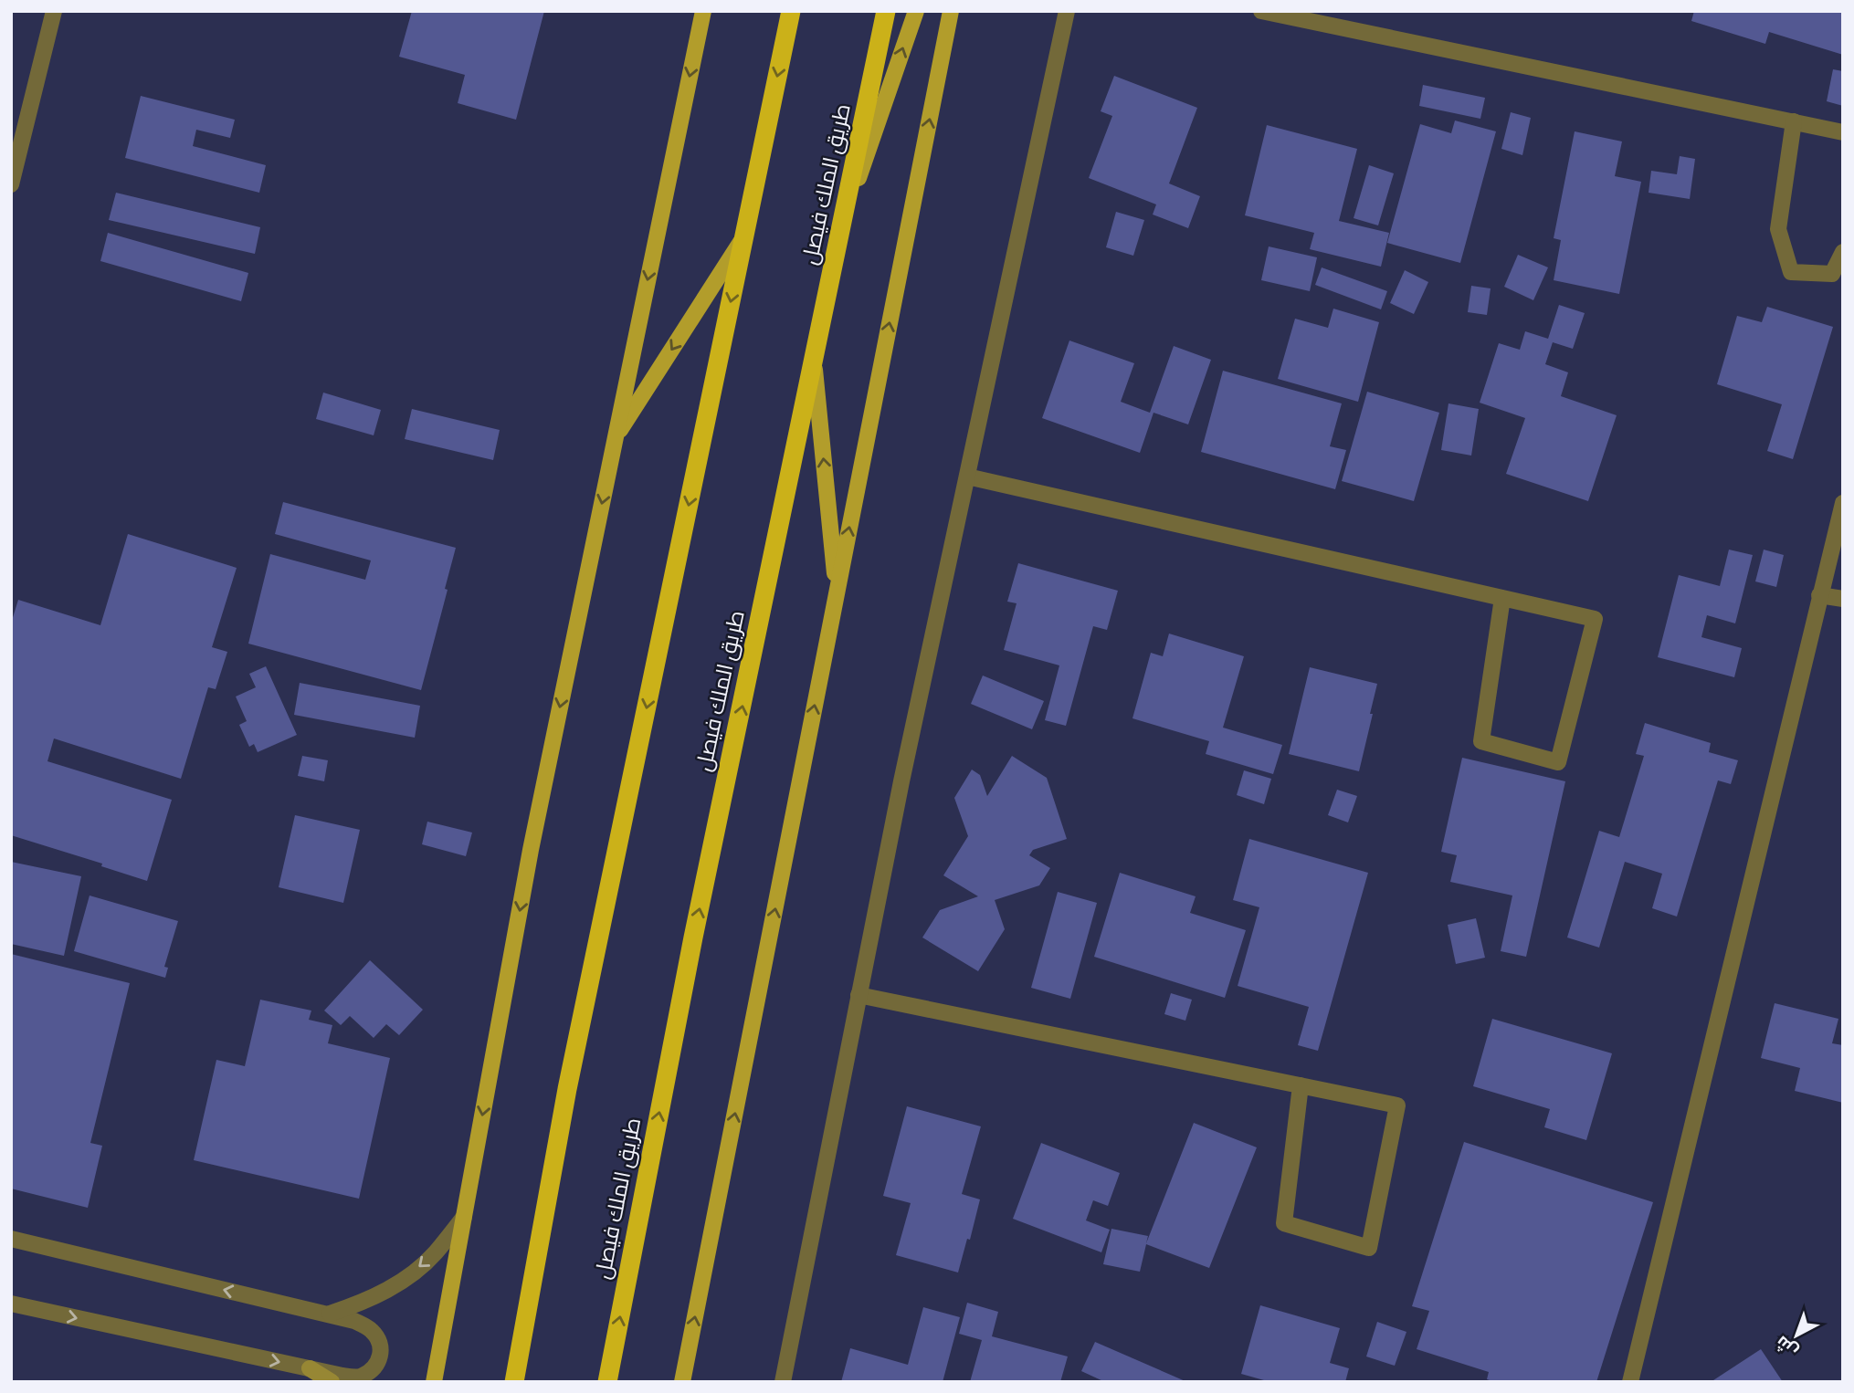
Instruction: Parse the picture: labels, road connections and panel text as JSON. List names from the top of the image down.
{
  "streets": {
    "highway": ["طريق الملك فيصل"]
  },
  "north": "bottom left"
}
